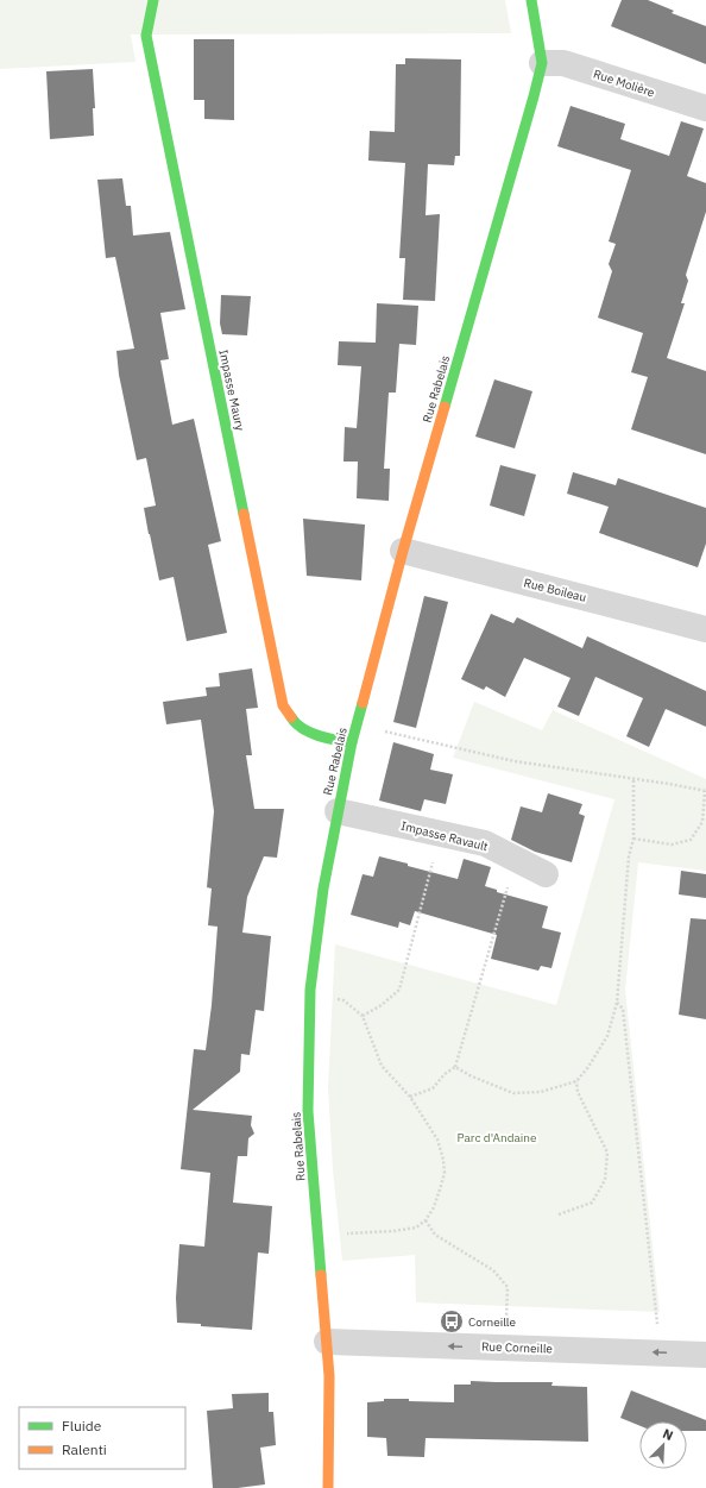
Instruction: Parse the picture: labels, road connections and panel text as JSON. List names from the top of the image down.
{
  "streets": {
    "street": [
      "Rue Molière",
      "Rue Rabelais",
      "Impasse Maury",
      "Rue Boileau",
      "Impasse Ravault",
      "Rue Corneille"
    ]
  },
  "crossings": [
    ["Rue Molière", "Rue Rabelais"],
    ["Rue Rabelais", "Impasse Maury"],
    ["Rue Rabelais", "Rue Boileau"],
    ["Rue Rabelais", "Impasse Ravault"],
    ["Rue Rabelais", "Rue Corneille"]
  ],
  "one_way": ["Rue Corneille"],
  "parks": ["Parc d'Andaine"],
  "places": {
    "bus stop": ["Corneille"]
  },
  "legend": ["Fluide", "Ralenti"],
  "north": "top right"
}
